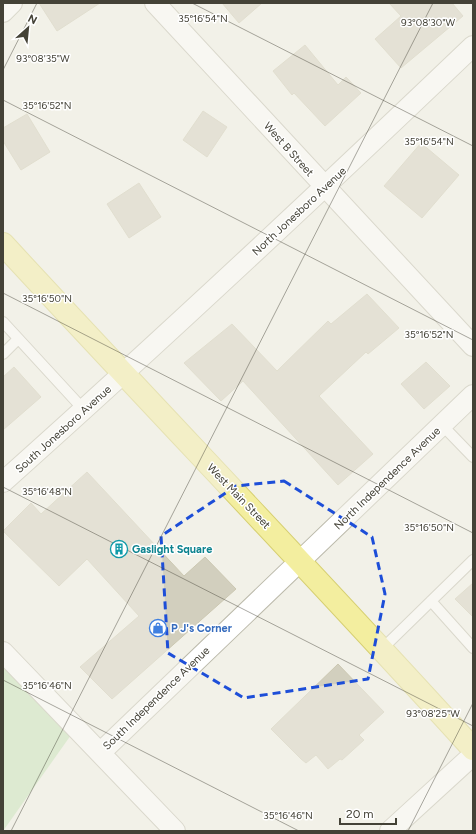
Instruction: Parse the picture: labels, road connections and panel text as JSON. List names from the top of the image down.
{
  "streets": {
    "main road": ["West Main Street"],
    "street": [
      "West B Street",
      "North Jonesboro Avenue",
      "South Jonesboro Avenue",
      "North Independence Avenue",
      "South Independence Avenue"
    ]
  },
  "crossings": [
    ["West B Street", "North Jonesboro Avenue"],
    ["North Jonesboro Avenue", "South Jonesboro Avenue"],
    ["North Jonesboro Avenue", "West Main Street"],
    ["South Jonesboro Avenue", "West Main Street"],
    ["North Independence Avenue", "West Main Street"],
    ["North Independence Avenue", "South Independence Avenue"],
    ["West Main Street", "South Independence Avenue"]
  ],
  "places": {
    "building": ["Gaslight Square"],
    "shop": ["P J's Corner"]
  },
  "scale_bar": "20 m",
  "north": "top right",
  "coordinates": [
    "35°16'54\"N",
    "93°08'30\"W",
    "93°08'35\"W",
    "35°16'52\"N",
    "35°16'50\"N",
    "35°16'48\"N",
    "35°16'46\"N",
    "93°08'25\"W"
  ]
}
